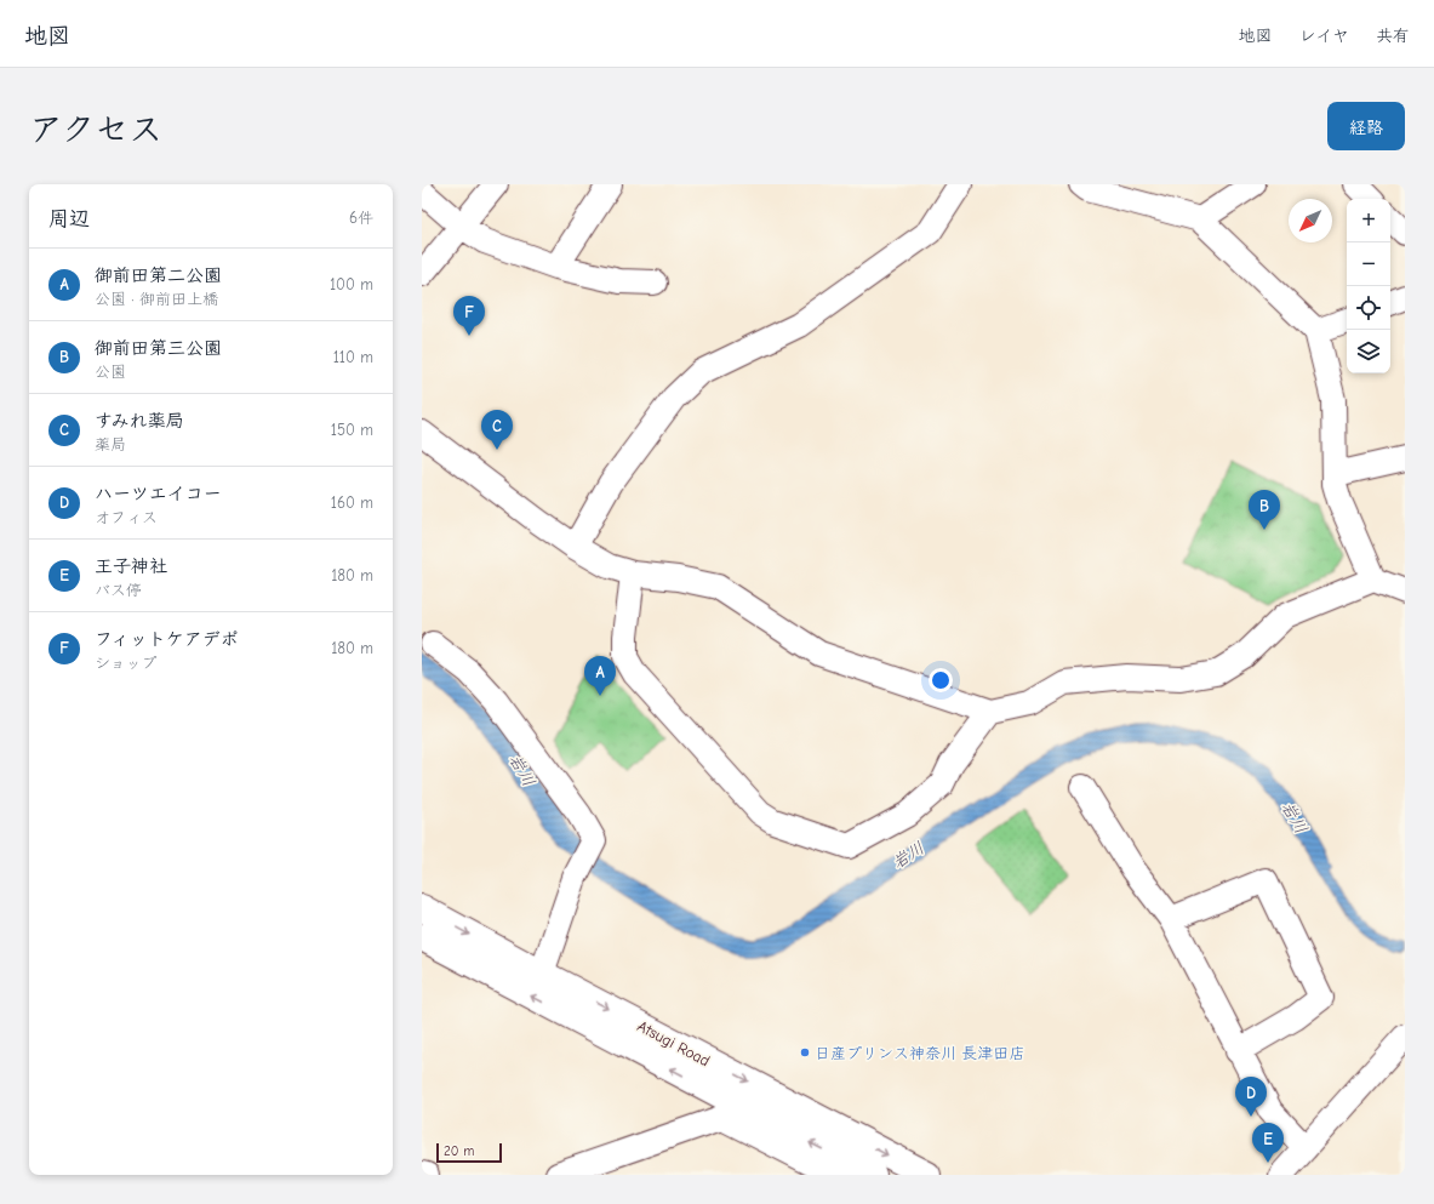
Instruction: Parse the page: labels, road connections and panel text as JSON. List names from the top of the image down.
{
  "streets": {
    "highway": ["Atsugi Road"]
  },
  "water": ["岩川"],
  "places": ["日産プリンス神奈川 長津田店"],
  "scale_bar": "20 m",
  "north": "bottom left",
  "page": {
    "header": "地図",
    "nav": ["地図", "レイヤ", "共有"],
    "title": "アクセス",
    "buttons": "経路",
    "heading": ["周辺", "6件"],
    "map_buttons": ["+", "−"],
    "list": [
      {
        "mark": "A",
        "name": "御前田第二公園",
        "note": "公園 · 御前田上橋",
        "value": "100 m"
      },
      {
        "mark": "B",
        "name": "御前田第三公園",
        "note": "公園",
        "value": "110 m"
      },
      {
        "mark": "C",
        "name": "すみれ薬局",
        "note": "薬局",
        "value": "150 m"
      },
      {
        "mark": "D",
        "name": "ハーツエイコー",
        "note": "オフィス",
        "value": "160 m"
      },
      {
        "mark": "E",
        "name": "王子神社",
        "note": "バス停",
        "value": "180 m"
      },
      {
        "mark": "F",
        "name": "フィットケアデポ",
        "note": "ショップ",
        "value": "180 m"
      }
    ],
    "pins": [
      "F",
      "C",
      "B",
      "A",
      "D",
      "E"
    ],
    "scale": "20 m"
  }
}
